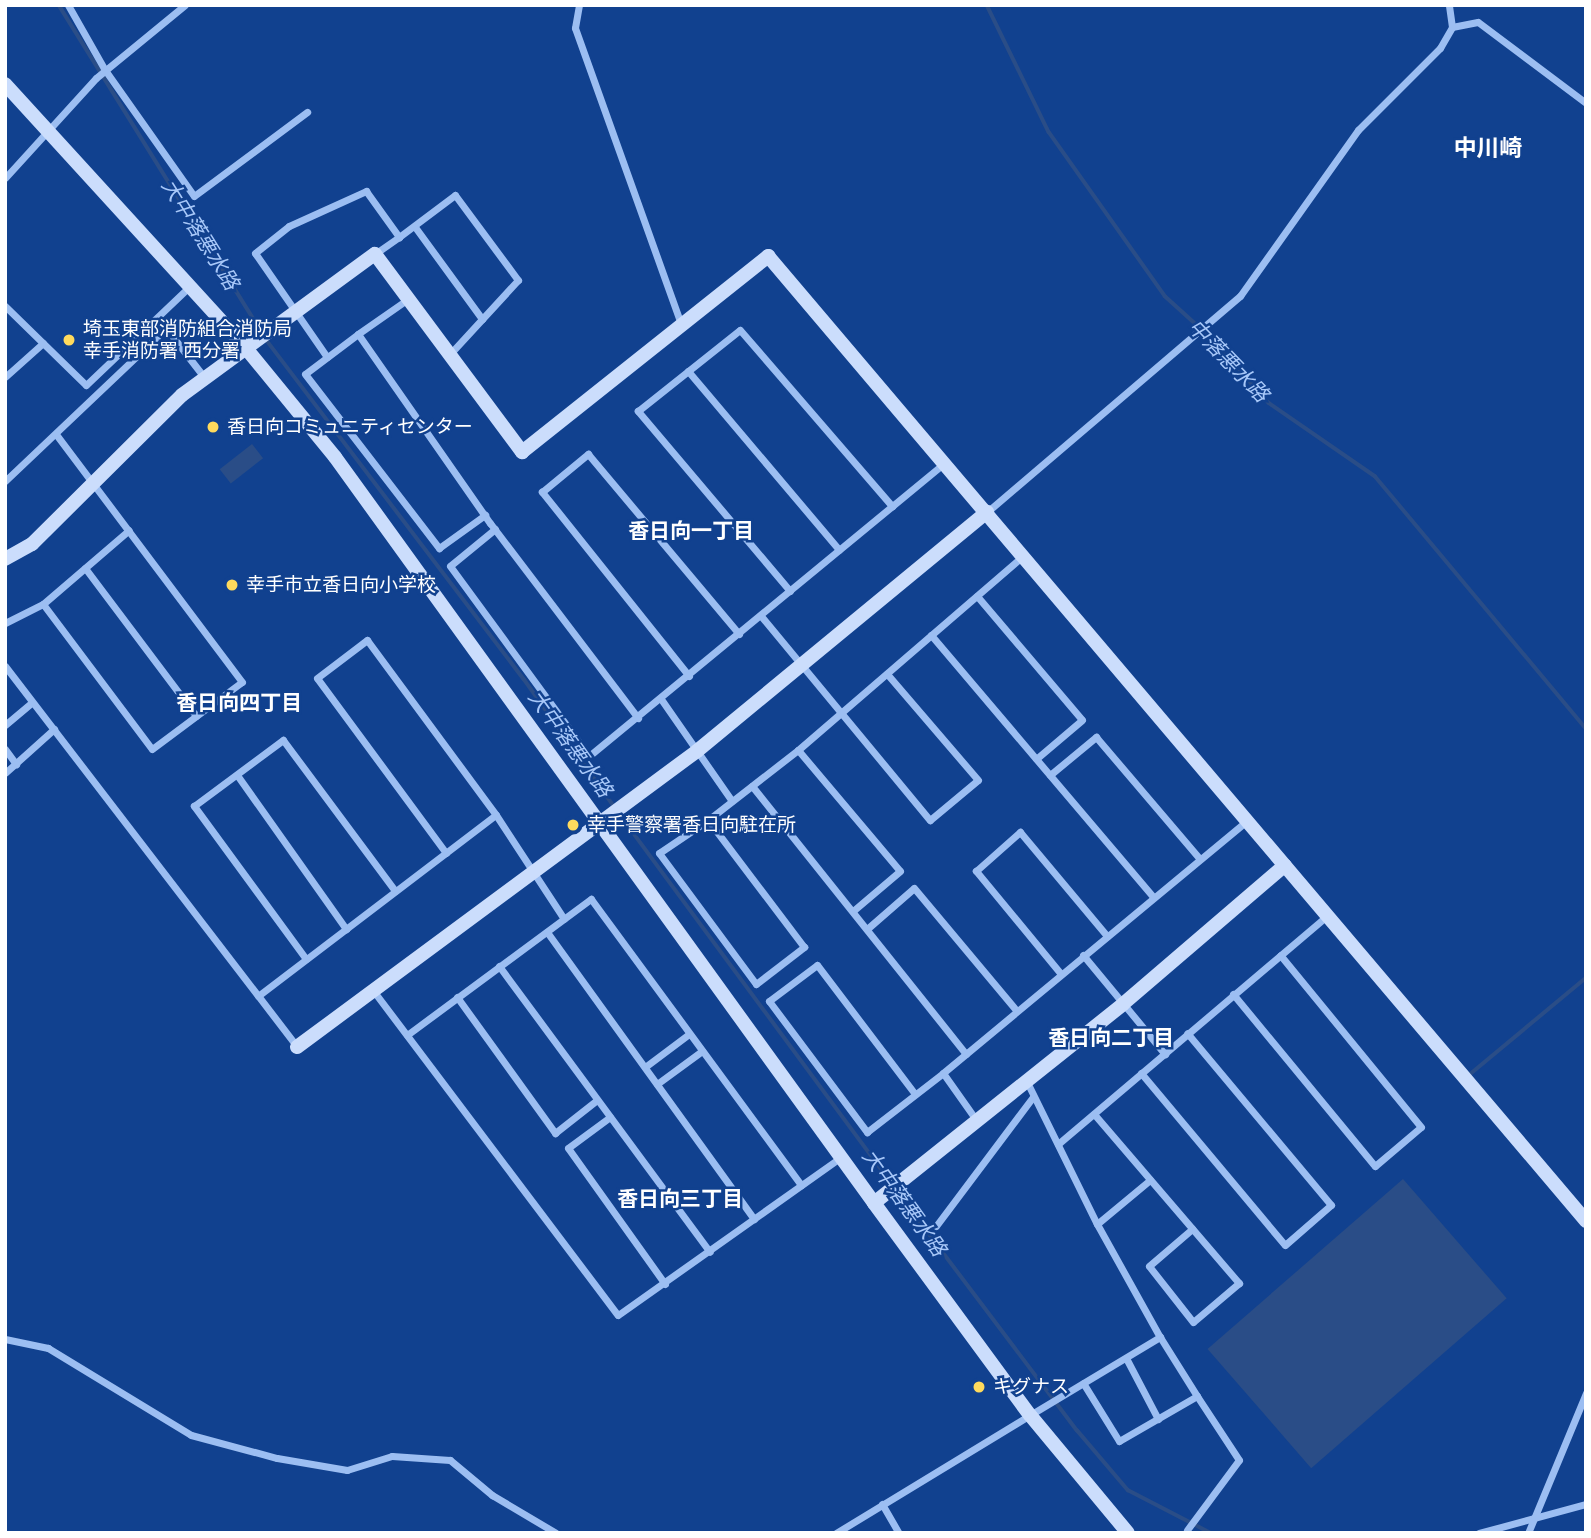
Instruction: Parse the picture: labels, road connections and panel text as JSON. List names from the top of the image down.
{
  "districts": [
    "中川崎",
    "香日向一丁目",
    "香日向四丁目",
    "香日向二丁目",
    "香日向三丁目"
  ],
  "water": ["大中落悪水路", "中落悪水路"],
  "places": [
    "埼玉東部消防組合消防局 幸手消防署 西分署",
    "香日向コミュニティセンター",
    "幸手市立香日向小学校",
    "幸手警察署香日向駐在所",
    "キグナス"
  ]
}
